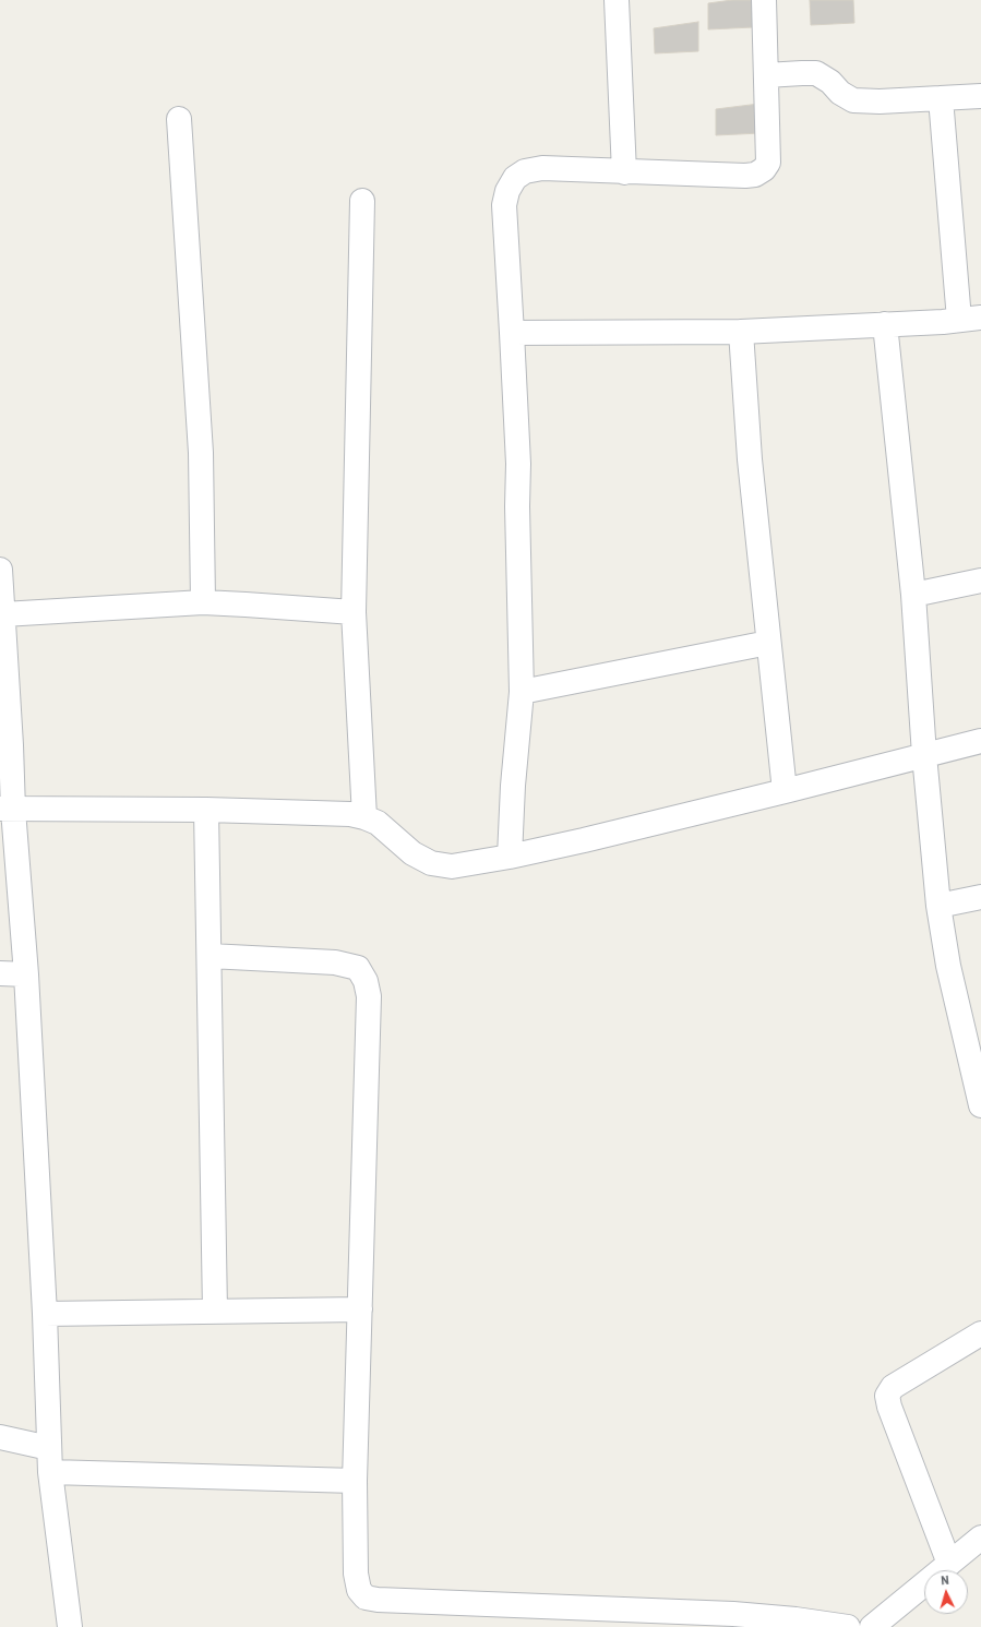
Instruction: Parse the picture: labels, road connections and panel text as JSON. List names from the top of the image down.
{
  "north": "top"
}
